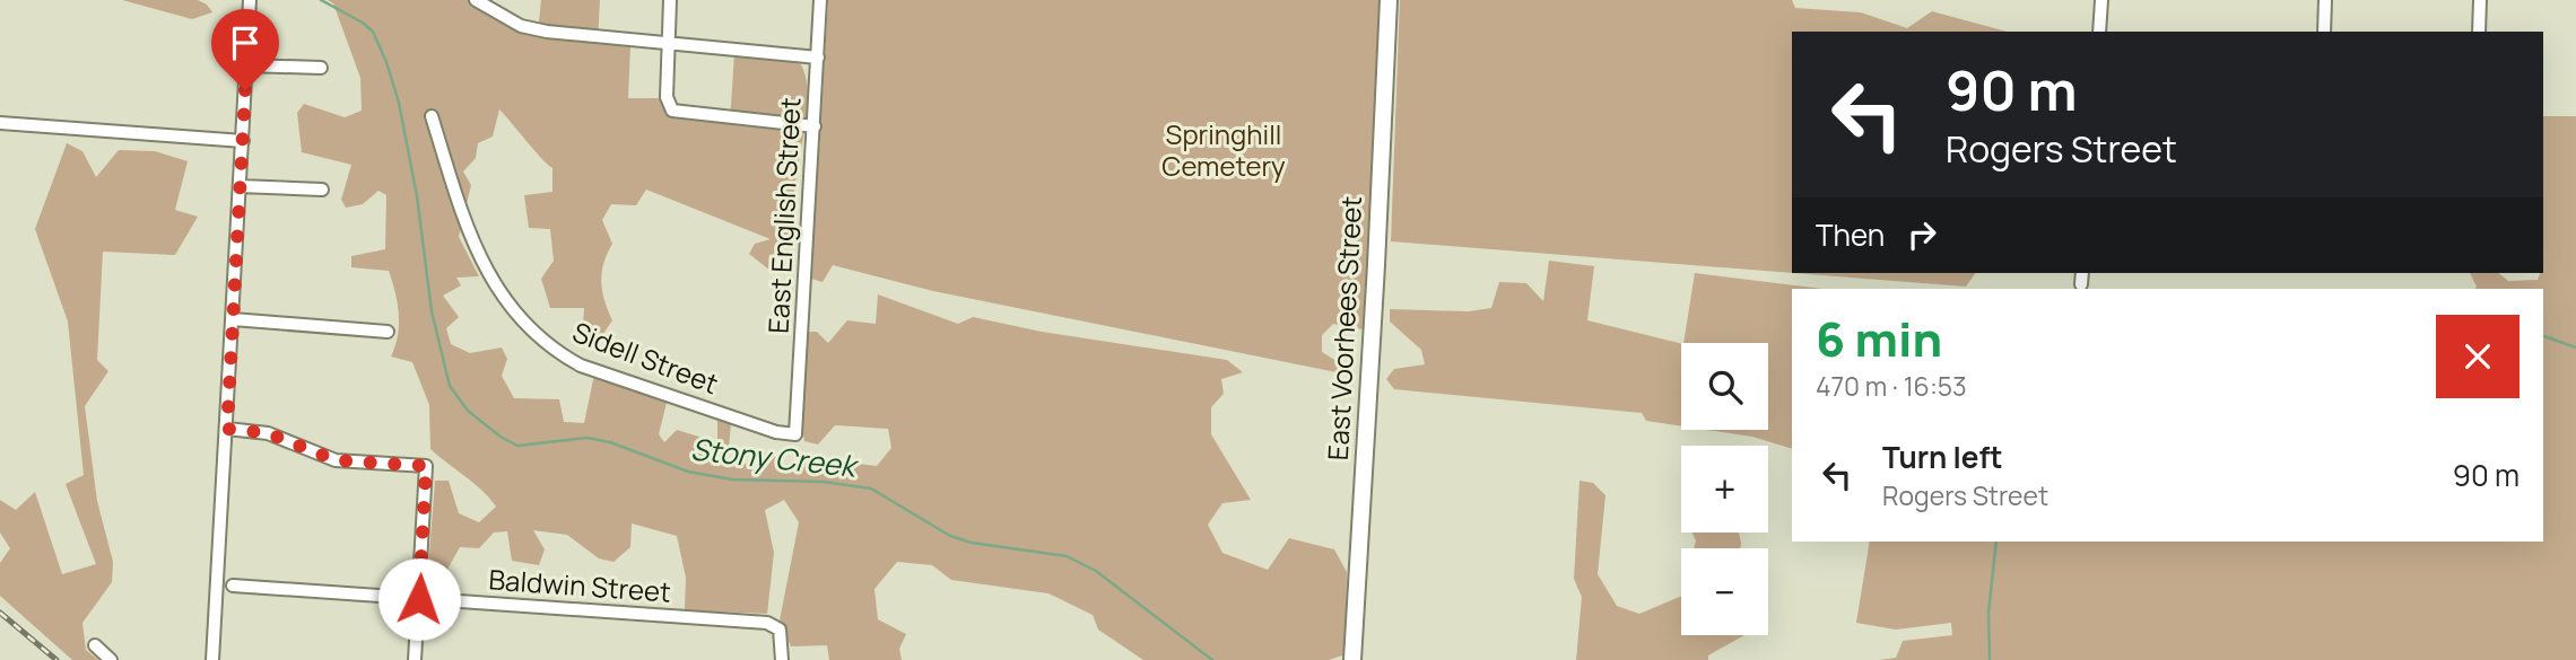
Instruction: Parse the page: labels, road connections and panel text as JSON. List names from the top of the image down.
{
  "streets": {
    "main road": ["East Voorhees Street"],
    "street": ["East English Street", "Sidell Street", "Baldwin Street"]
  },
  "crossings": [
    ["East English Street", "Sidell Street"]
  ],
  "water": ["Stony Creek"],
  "parks": ["Springhill Cemetery"],
  "page": {
    "turn": ["90 m", "Rogers Street"],
    "then": "Then",
    "heading": ["6 min", "470 m · 16:53"],
    "map_buttons": ["+", "−"],
    "list": [
      {
        "name": "Turn left",
        "note": "Rogers Street",
        "value": "90 m"
      }
    ]
  }
}
